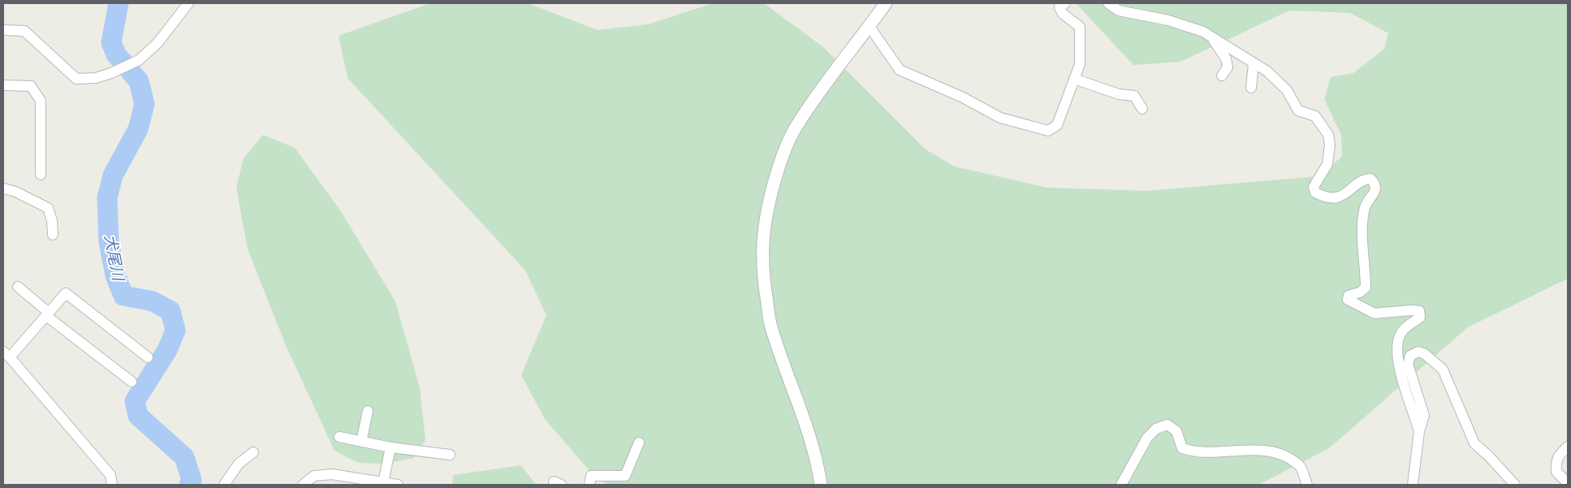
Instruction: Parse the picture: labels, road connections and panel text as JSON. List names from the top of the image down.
{
  "water": ["犬尾川"]
}
